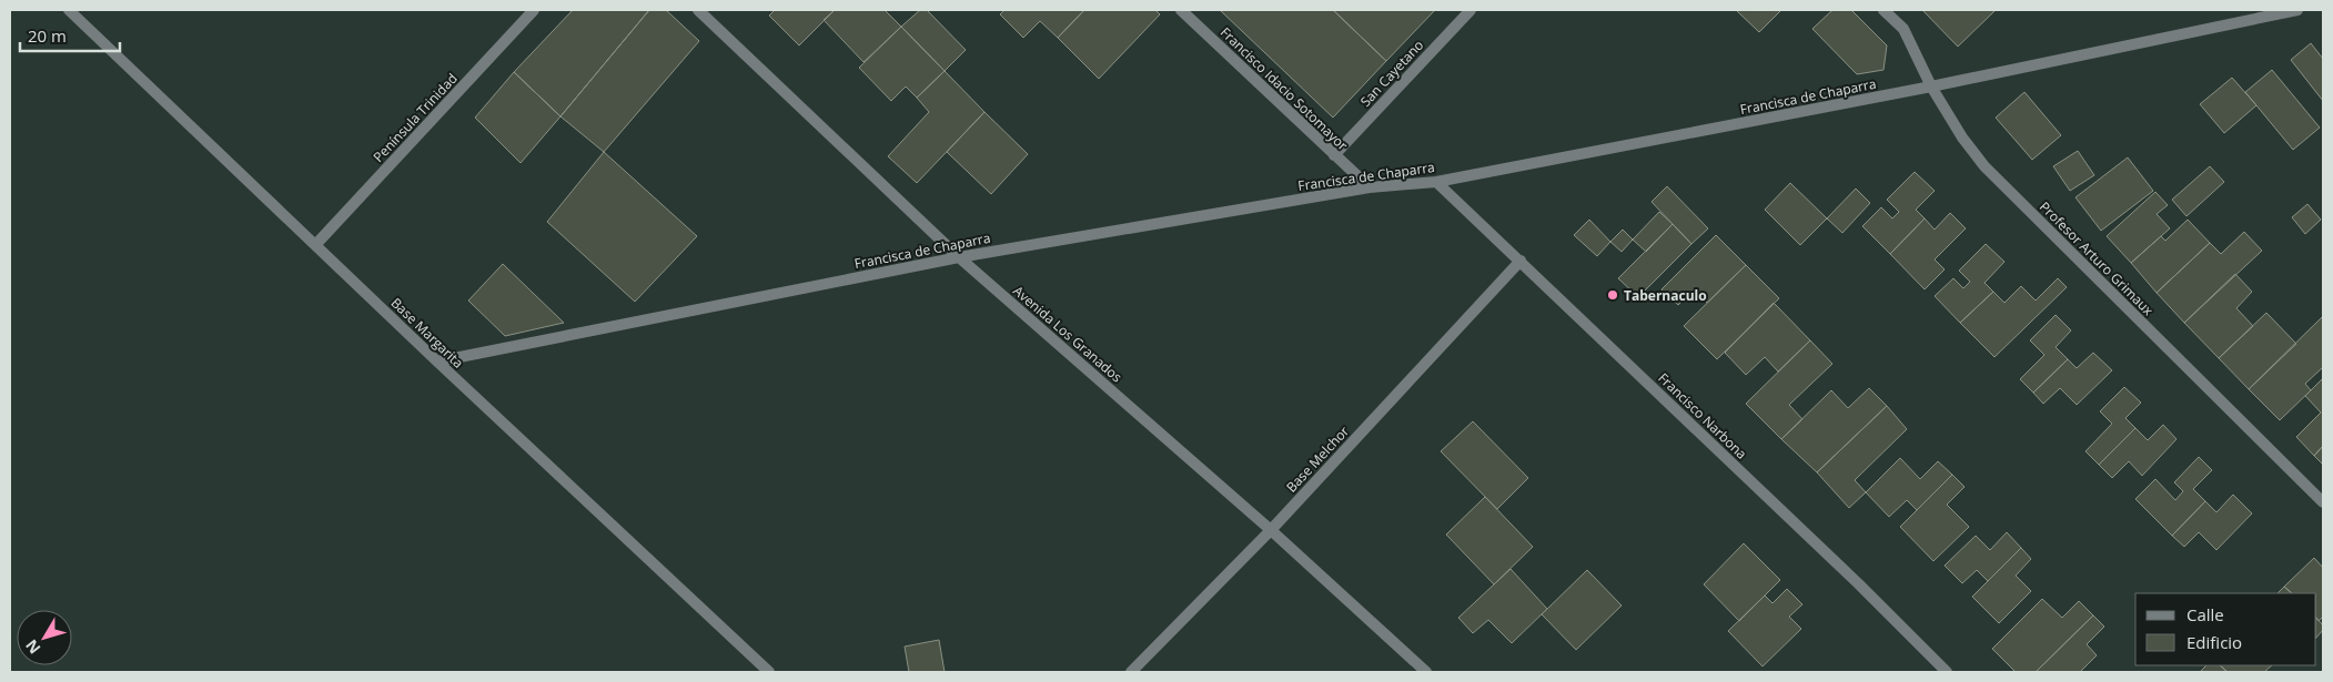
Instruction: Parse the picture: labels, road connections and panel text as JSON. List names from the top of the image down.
{
  "streets": {
    "street": [
      "San Cayetano",
      "Francisco Idacio Sotomayor",
      "Francisca de Chaparra",
      "Península Trinidad",
      "Profesor Arturo Grimaux",
      "Base Margarita",
      "Avenida Los Granados",
      "Francisco Narbona",
      "Base Melchor"
    ]
  },
  "crossings": [
    ["San Cayetano", "Francisco Idacio Sotomayor"],
    ["Francisco Idacio Sotomayor", "Francisca de Chaparra"],
    ["Francisca de Chaparra", "Profesor Arturo Grimaux"],
    ["Francisca de Chaparra", "Base Margarita"],
    ["Francisca de Chaparra", "Avenida Los Granados"],
    ["Francisca de Chaparra", "Francisco Narbona"],
    ["Península Trinidad", "Base Margarita"],
    ["Avenida Los Granados", "Base Melchor"],
    ["Francisco Narbona", "Base Melchor"]
  ],
  "places": ["Tabernaculo"],
  "legend": ["Calle", "Edificio"],
  "scale_bar": "20 m",
  "north": "bottom left"
}
